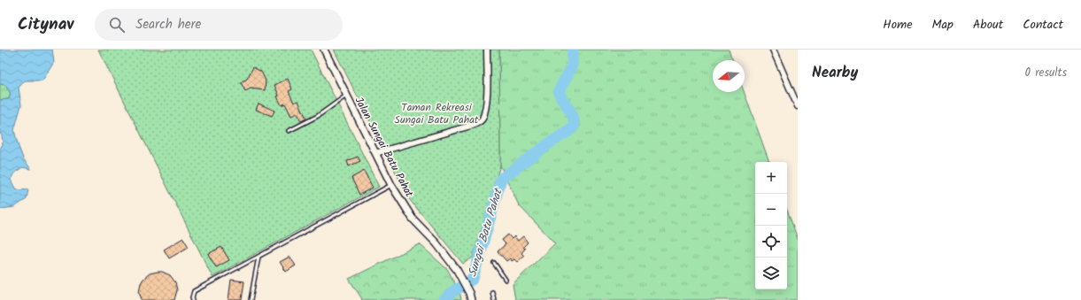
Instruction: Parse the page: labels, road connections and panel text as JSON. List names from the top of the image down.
{
  "streets": {
    "street": ["Jalan Sungai Batu Pahat"]
  },
  "water": ["Sungai Batu Pahat"],
  "parks": ["Taman Rekreasi Sungai Batu Pahat"],
  "north": "left",
  "page": {
    "header": "Citynav",
    "search": "Search here",
    "nav": [
      "Home",
      "Map",
      "About",
      "Contact"
    ],
    "heading": ["Nearby", "0 results"],
    "map_buttons": ["+", "−"]
  }
}
